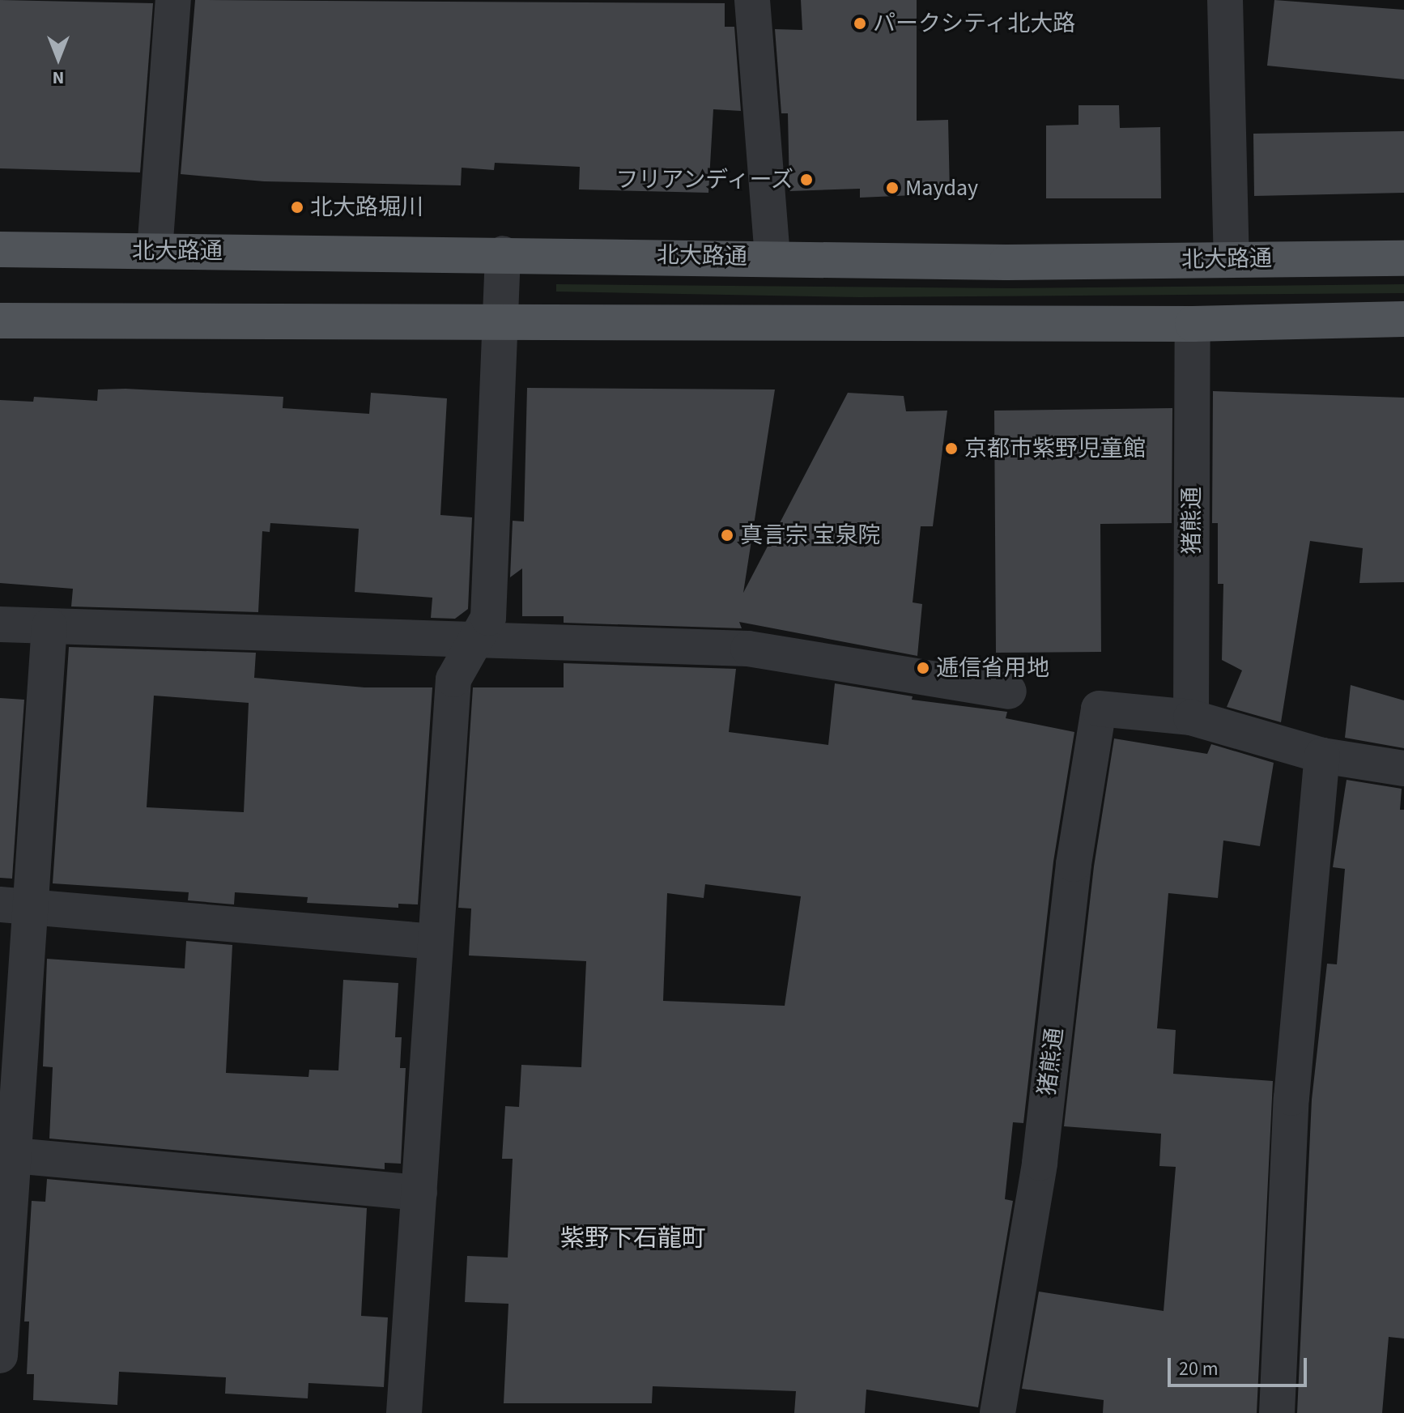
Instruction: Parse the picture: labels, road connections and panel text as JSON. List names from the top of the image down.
{
  "streets": {
    "main road": ["北大路通"],
    "street": ["猪熊通"]
  },
  "districts": ["紫野下石龍町"],
  "places": [
    "パークシティ北大路",
    "フリアンディーズ",
    "Mayday",
    "北大路堀川",
    "京都市紫野児童館",
    "真言宗 宝泉院",
    "逓信省用地"
  ],
  "scale_bar": "20 m",
  "north": "bottom"
}
